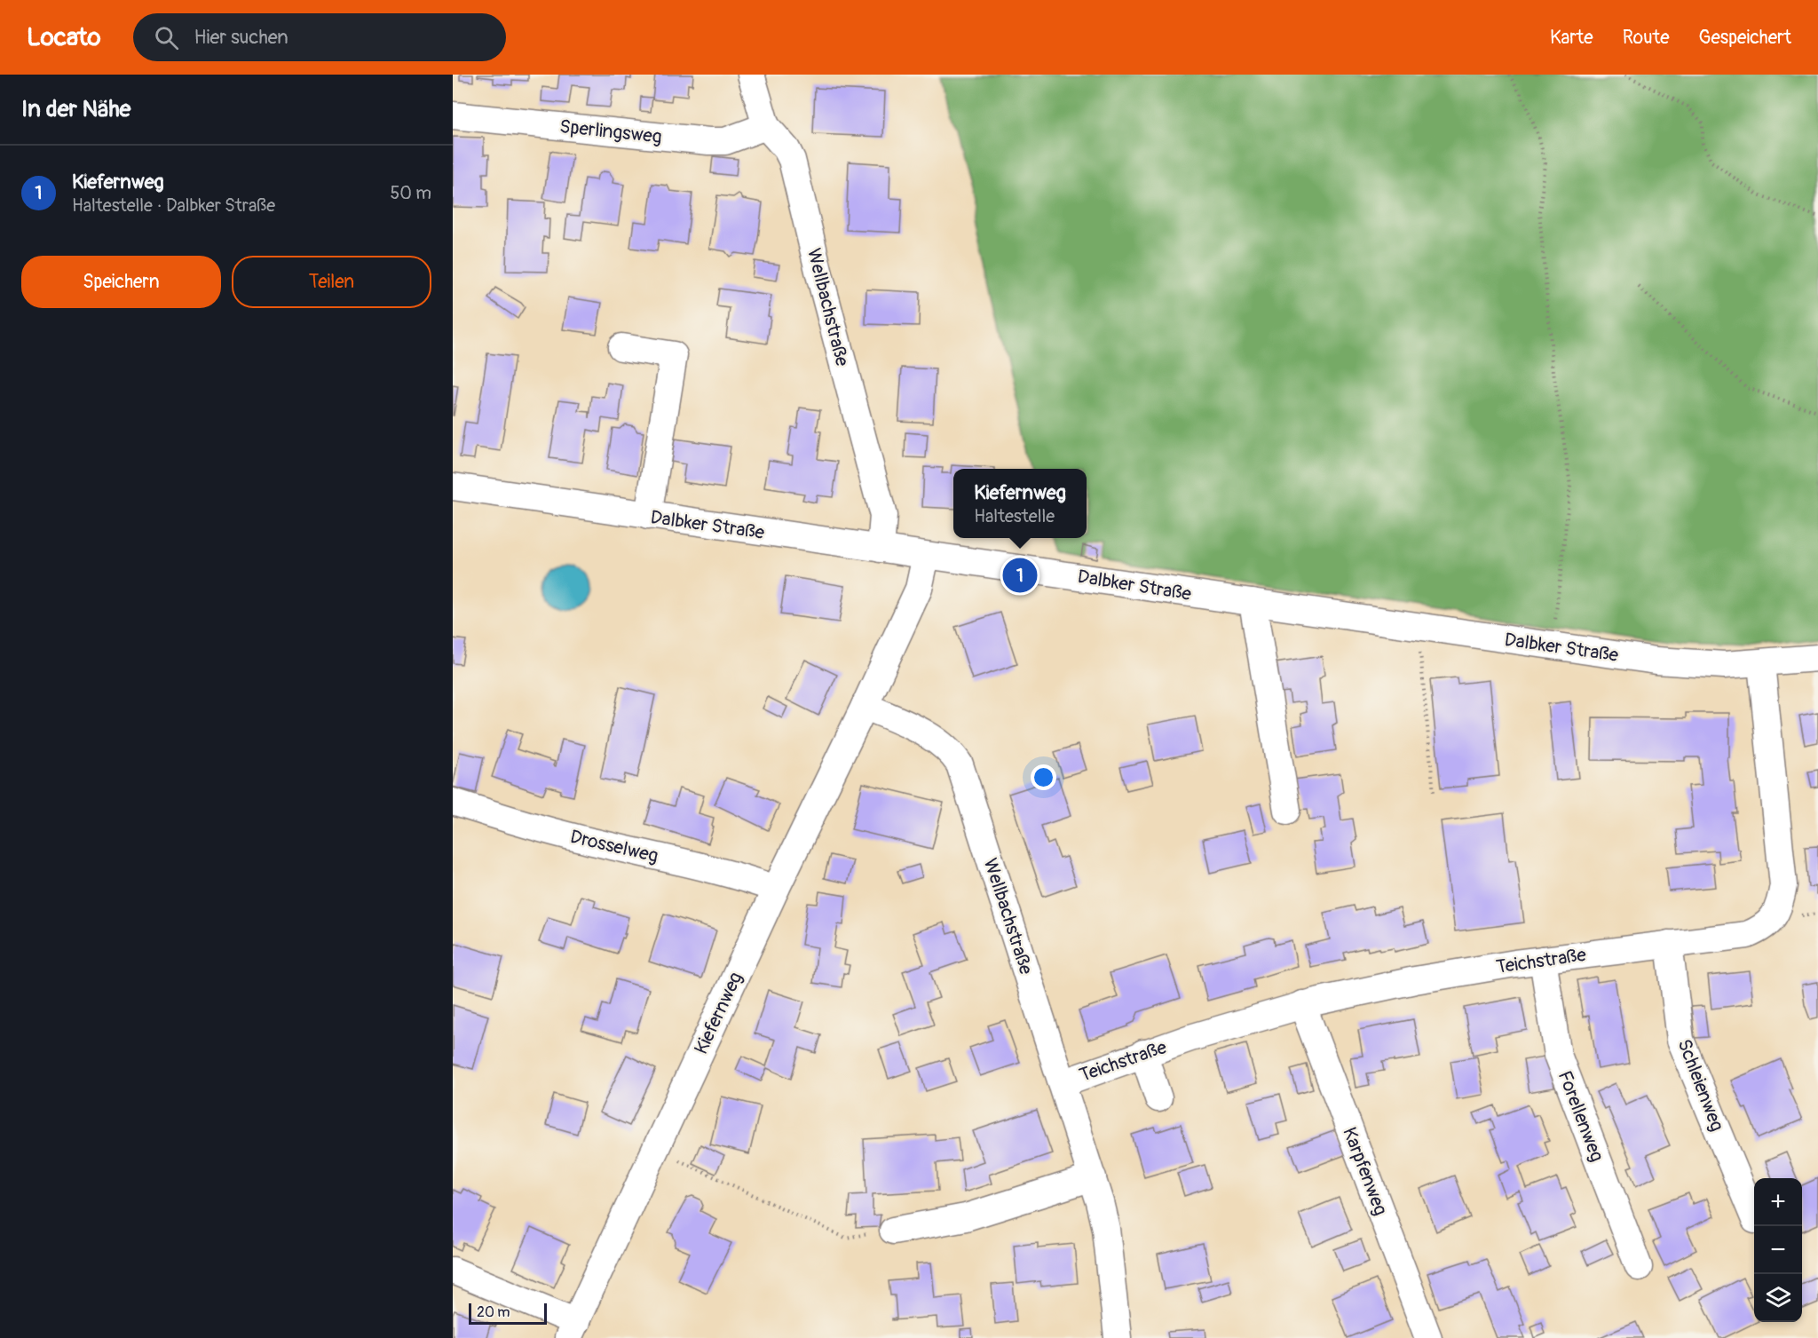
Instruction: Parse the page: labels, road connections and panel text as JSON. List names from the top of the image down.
{
  "streets": {
    "street": [
      "Sperlingsweg",
      "Wellbachstraße",
      "Dalbker Straße",
      "Drosselweg",
      "Teichstraße",
      "Kiefernweg",
      "Schleienweg",
      "Forellenweg",
      "Karpfenweg"
    ]
  },
  "crossings": [
    ["Sperlingsweg", "Wellbachstraße"],
    ["Wellbachstraße", "Dalbker Straße"],
    ["Wellbachstraße", "Teichstraße"],
    ["Wellbachstraße", "Kiefernweg"],
    ["Dalbker Straße", "Teichstraße"],
    ["Drosselweg", "Kiefernweg"],
    ["Teichstraße", "Schleienweg"],
    ["Teichstraße", "Forellenweg"],
    ["Teichstraße", "Karpfenweg"]
  ],
  "scale_bar": "20 m",
  "page": {
    "header": "Locato",
    "search": "Hier suchen",
    "nav": ["Karte", "Route", "Gespeichert"],
    "heading": "In der Nähe",
    "list": [
      {
        "mark": "1",
        "name": "Kiefernweg",
        "note": "Haltestelle · Dalbker Straße",
        "value": "50 m"
      }
    ],
    "buttons": ["Speichern", "Teilen"],
    "popup": ["Kiefernweg", "Haltestelle"],
    "pins": "1",
    "map_buttons": ["+", "−"],
    "scale": "20 m"
  }
}
